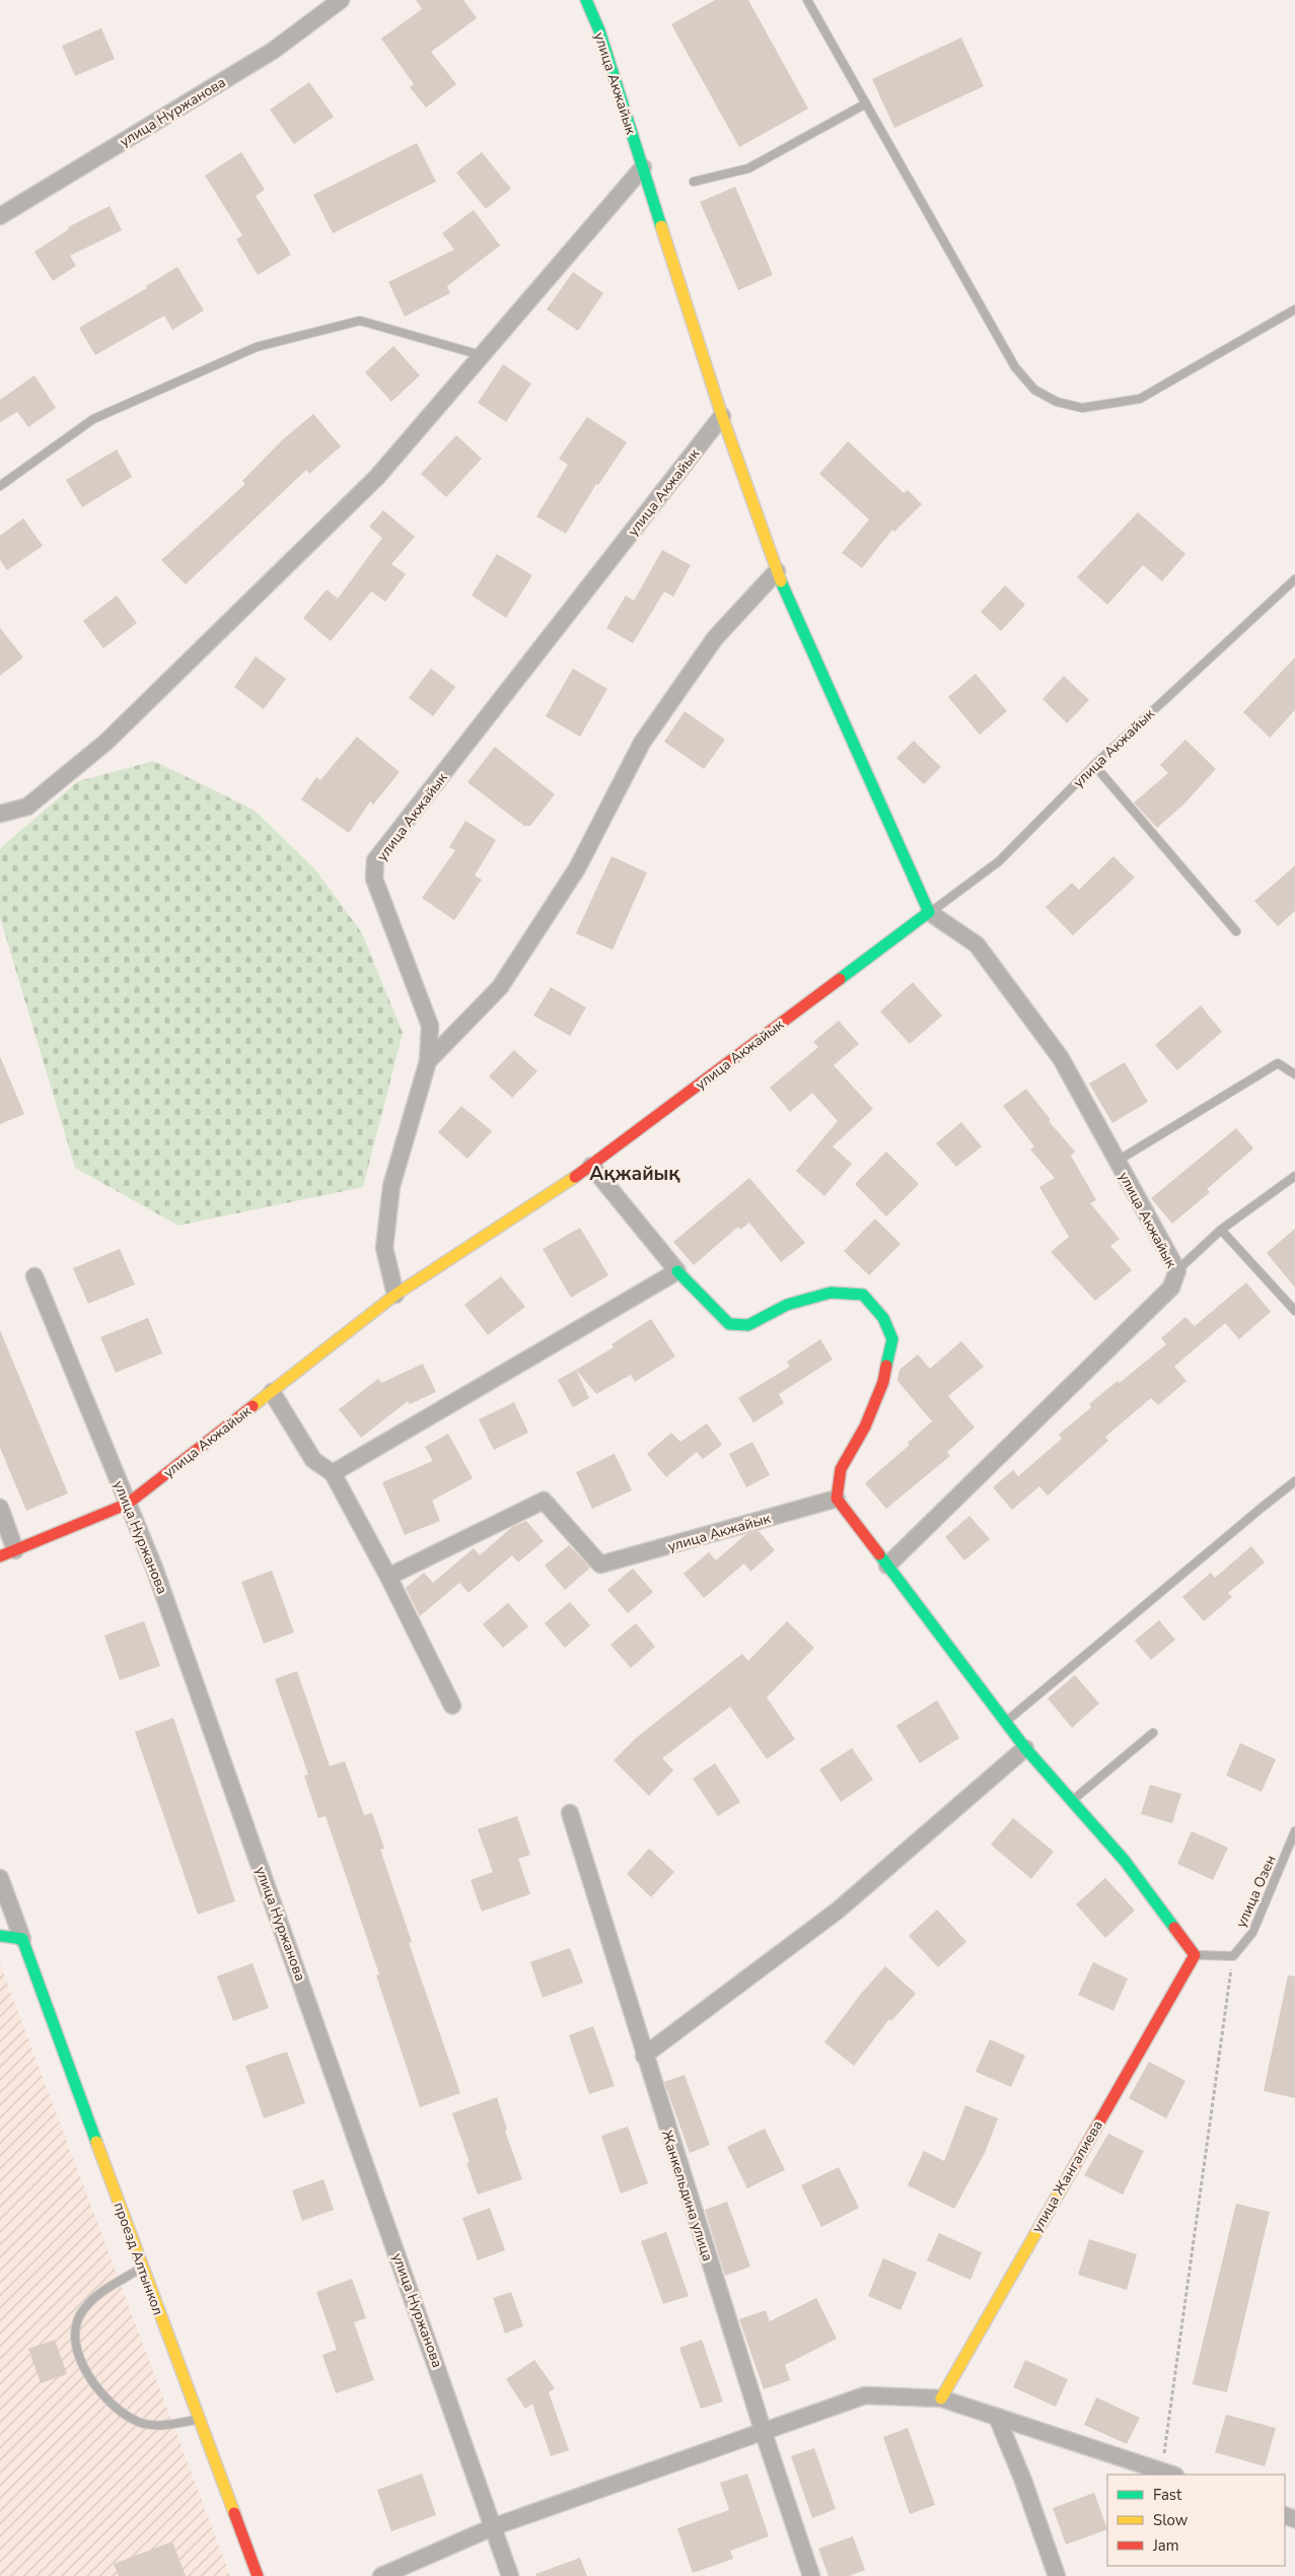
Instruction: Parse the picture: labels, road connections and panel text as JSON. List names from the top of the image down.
{
  "streets": {
    "street": [
      "улица Акжайык",
      "улица Нуржанова",
      "улица Жангалиева",
      "Жанкельдина улица",
      "проезд Алтынкол"
    ],
    "lane": ["улица Озен"]
  },
  "crossings": [
    ["улица Акжайык", "улица Нуржанова"]
  ],
  "districts": ["Ақжайық"],
  "legend": ["Fast", "Slow", "Jam"]
}
